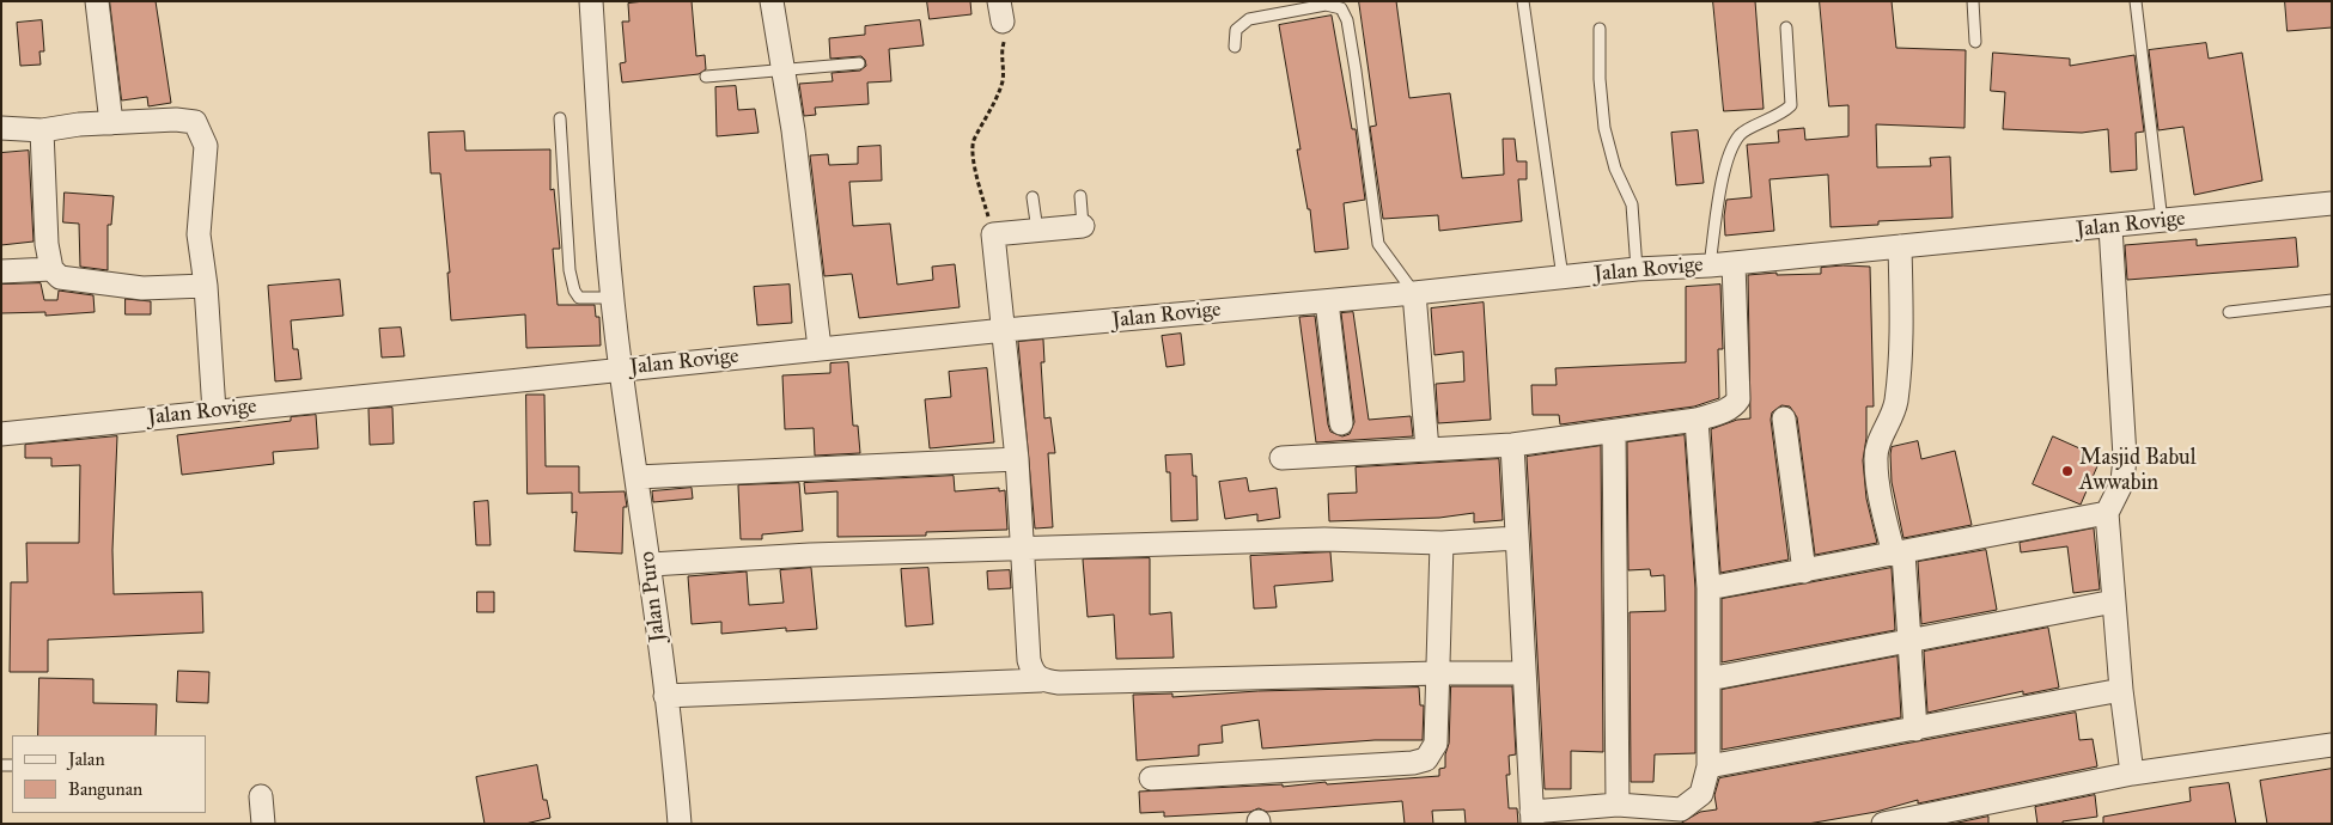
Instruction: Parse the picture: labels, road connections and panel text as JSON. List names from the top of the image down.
{
  "streets": {
    "street": ["Jalan Rovige", "Jalan Puro"]
  },
  "crossings": [
    ["Jalan Rovige", "Jalan Puro"]
  ],
  "places": ["Masjid Babul Awwabin"],
  "legend": ["Jalan", "Bangunan"]
}
